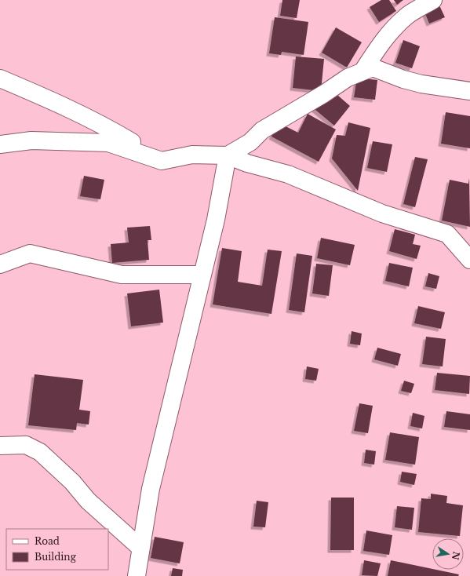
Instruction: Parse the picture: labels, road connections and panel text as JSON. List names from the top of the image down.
{
  "legend": ["Road", "Building"],
  "north": "right"
}
